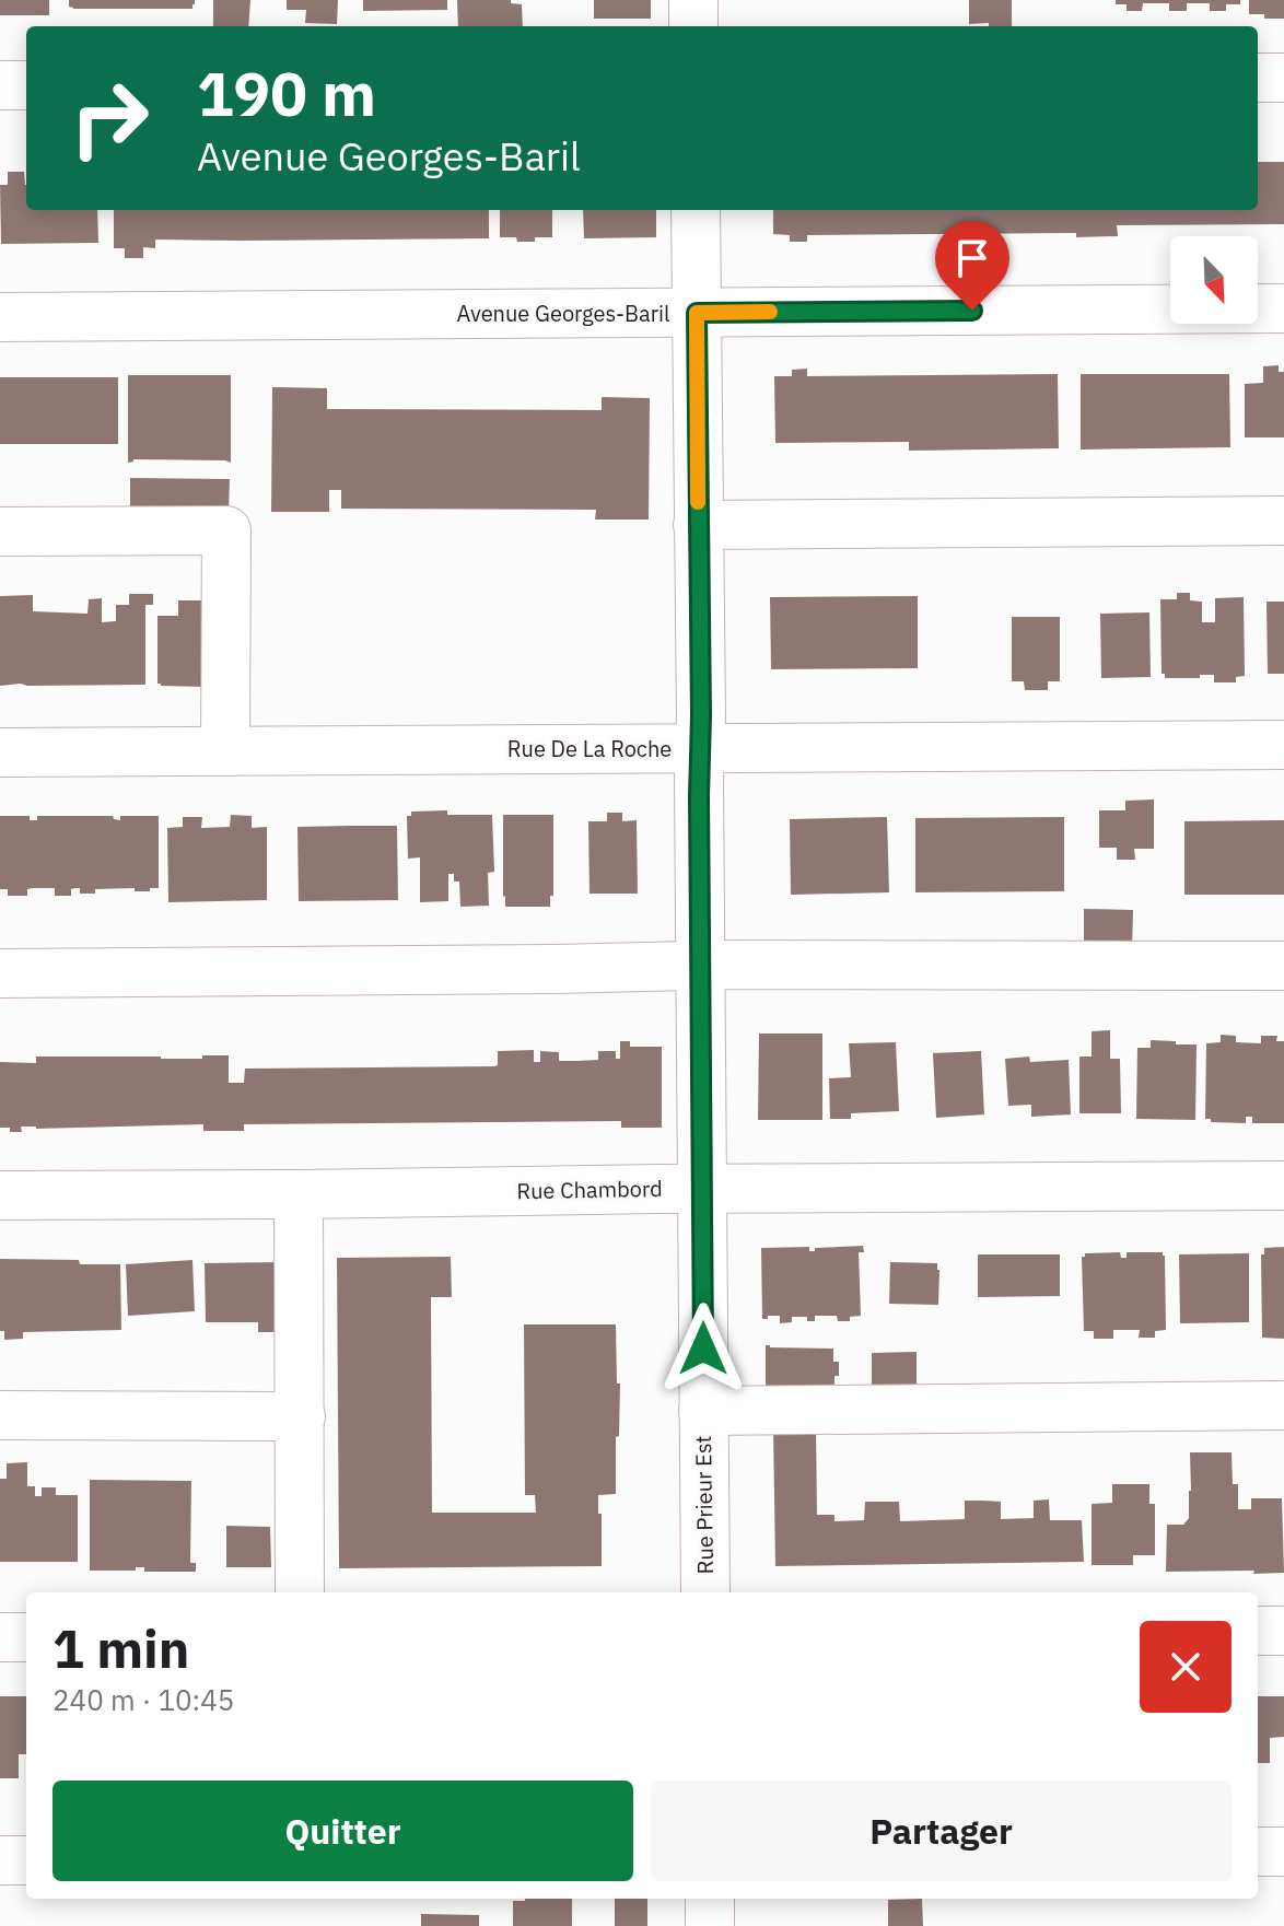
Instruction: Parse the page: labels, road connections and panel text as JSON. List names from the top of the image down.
{
  "streets": {
    "street": [
      "Avenue Georges-Baril",
      "Rue De La Roche",
      "Rue Chambord",
      "Rue Prieur Est"
    ]
  },
  "crossings": [
    ["Avenue Georges-Baril", "Rue Prieur Est"],
    ["Rue De La Roche", "Rue Prieur Est"],
    ["Rue Chambord", "Rue Prieur Est"]
  ],
  "north": "bottom right",
  "page": {
    "turn": ["190 m", "Avenue Georges-Baril"],
    "heading": ["1 min", "240 m · 10:45"],
    "buttons": ["Quitter", "Partager"]
  }
}
